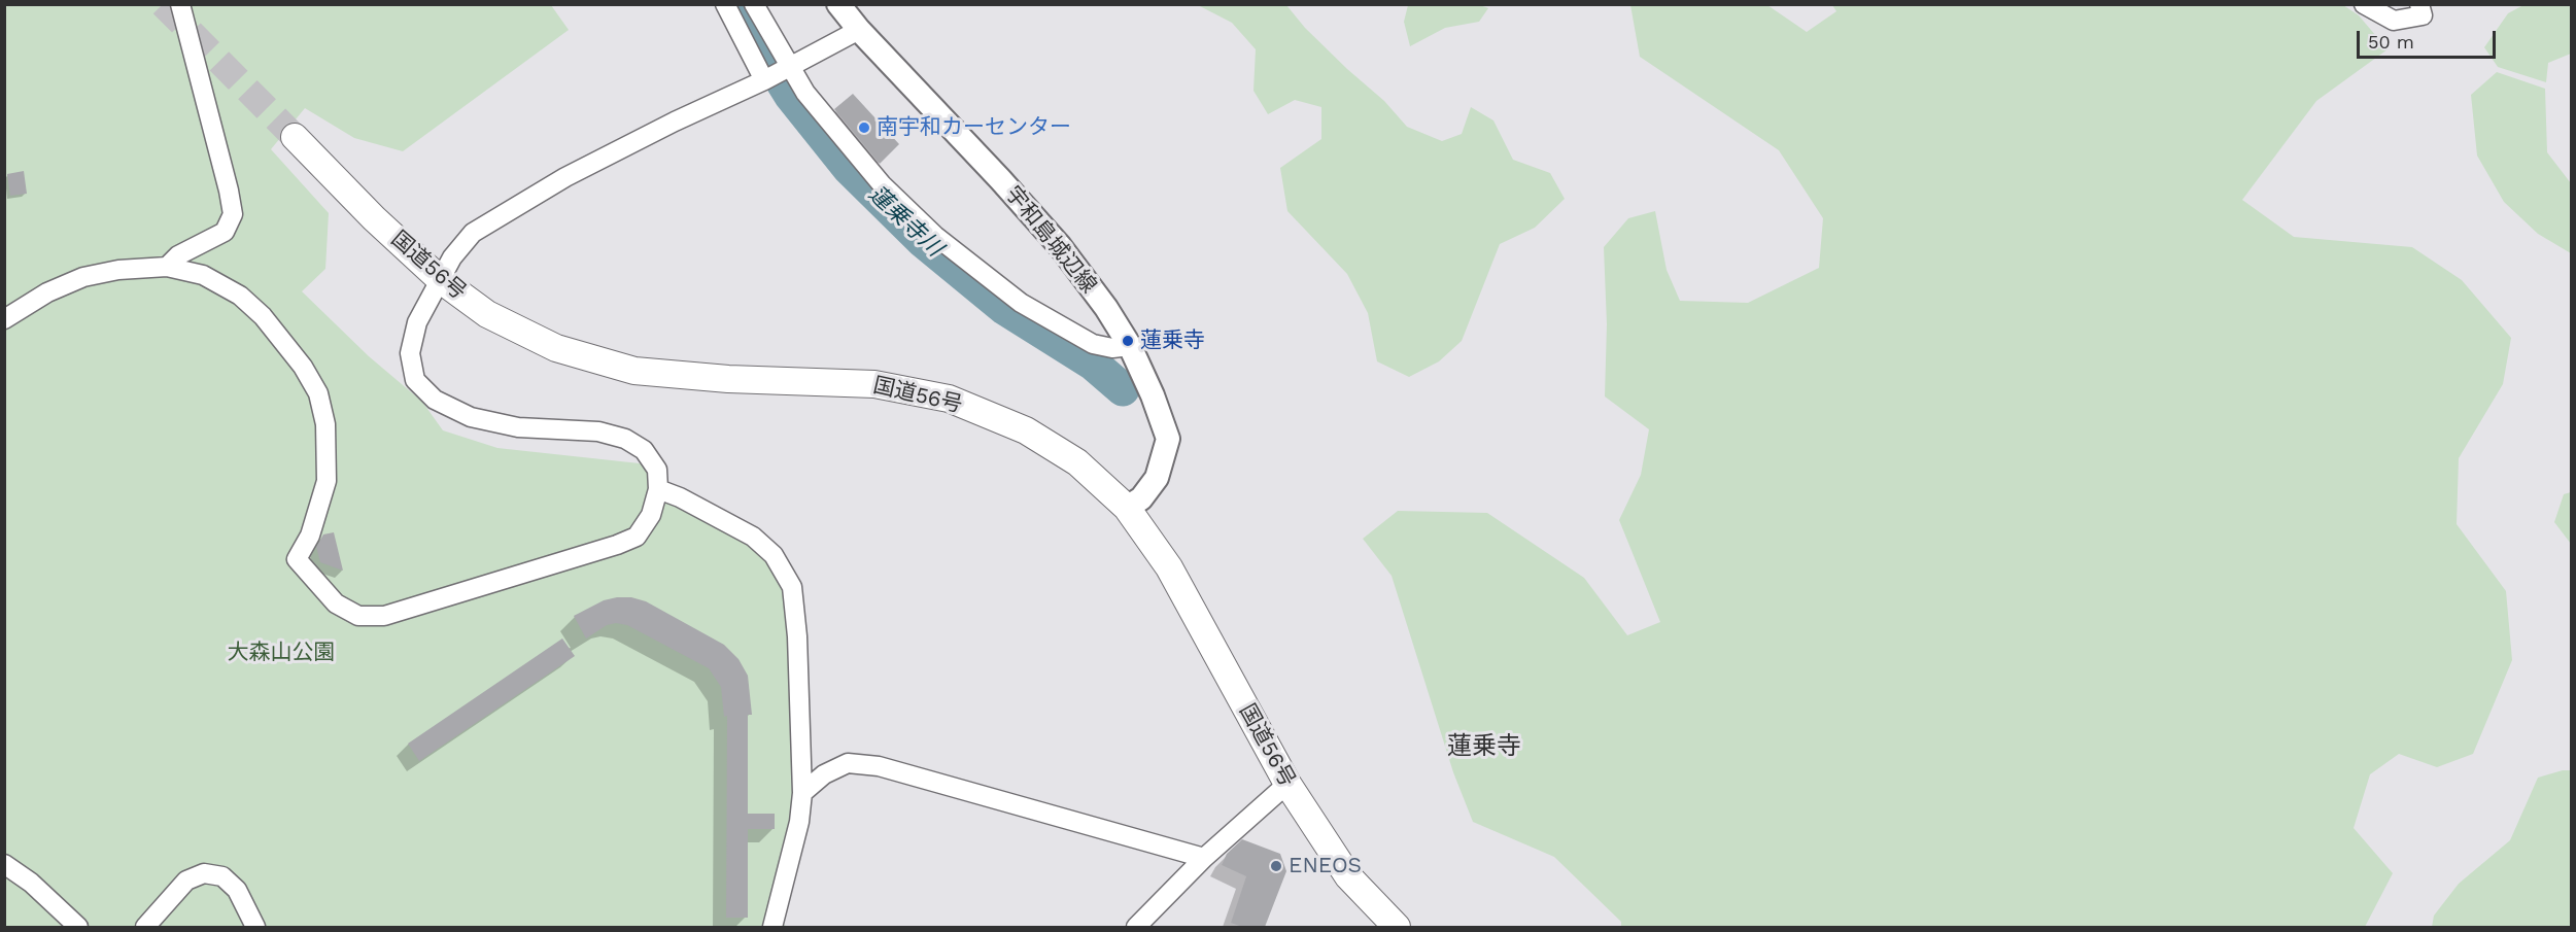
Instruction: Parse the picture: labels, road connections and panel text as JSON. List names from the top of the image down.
{
  "streets": {
    "highway": ["国道56号"],
    "main road": ["宇和島城辺線"]
  },
  "crossings": [
    ["宇和島城辺線", "国道56号"]
  ],
  "districts": ["蓮乗寺"],
  "water": ["蓮乗寺川"],
  "parks": ["大森山公園"],
  "places": ["南宇和カーセンター", "蓮乗寺", "ENEOS"],
  "scale_bar": "50 m"
}
